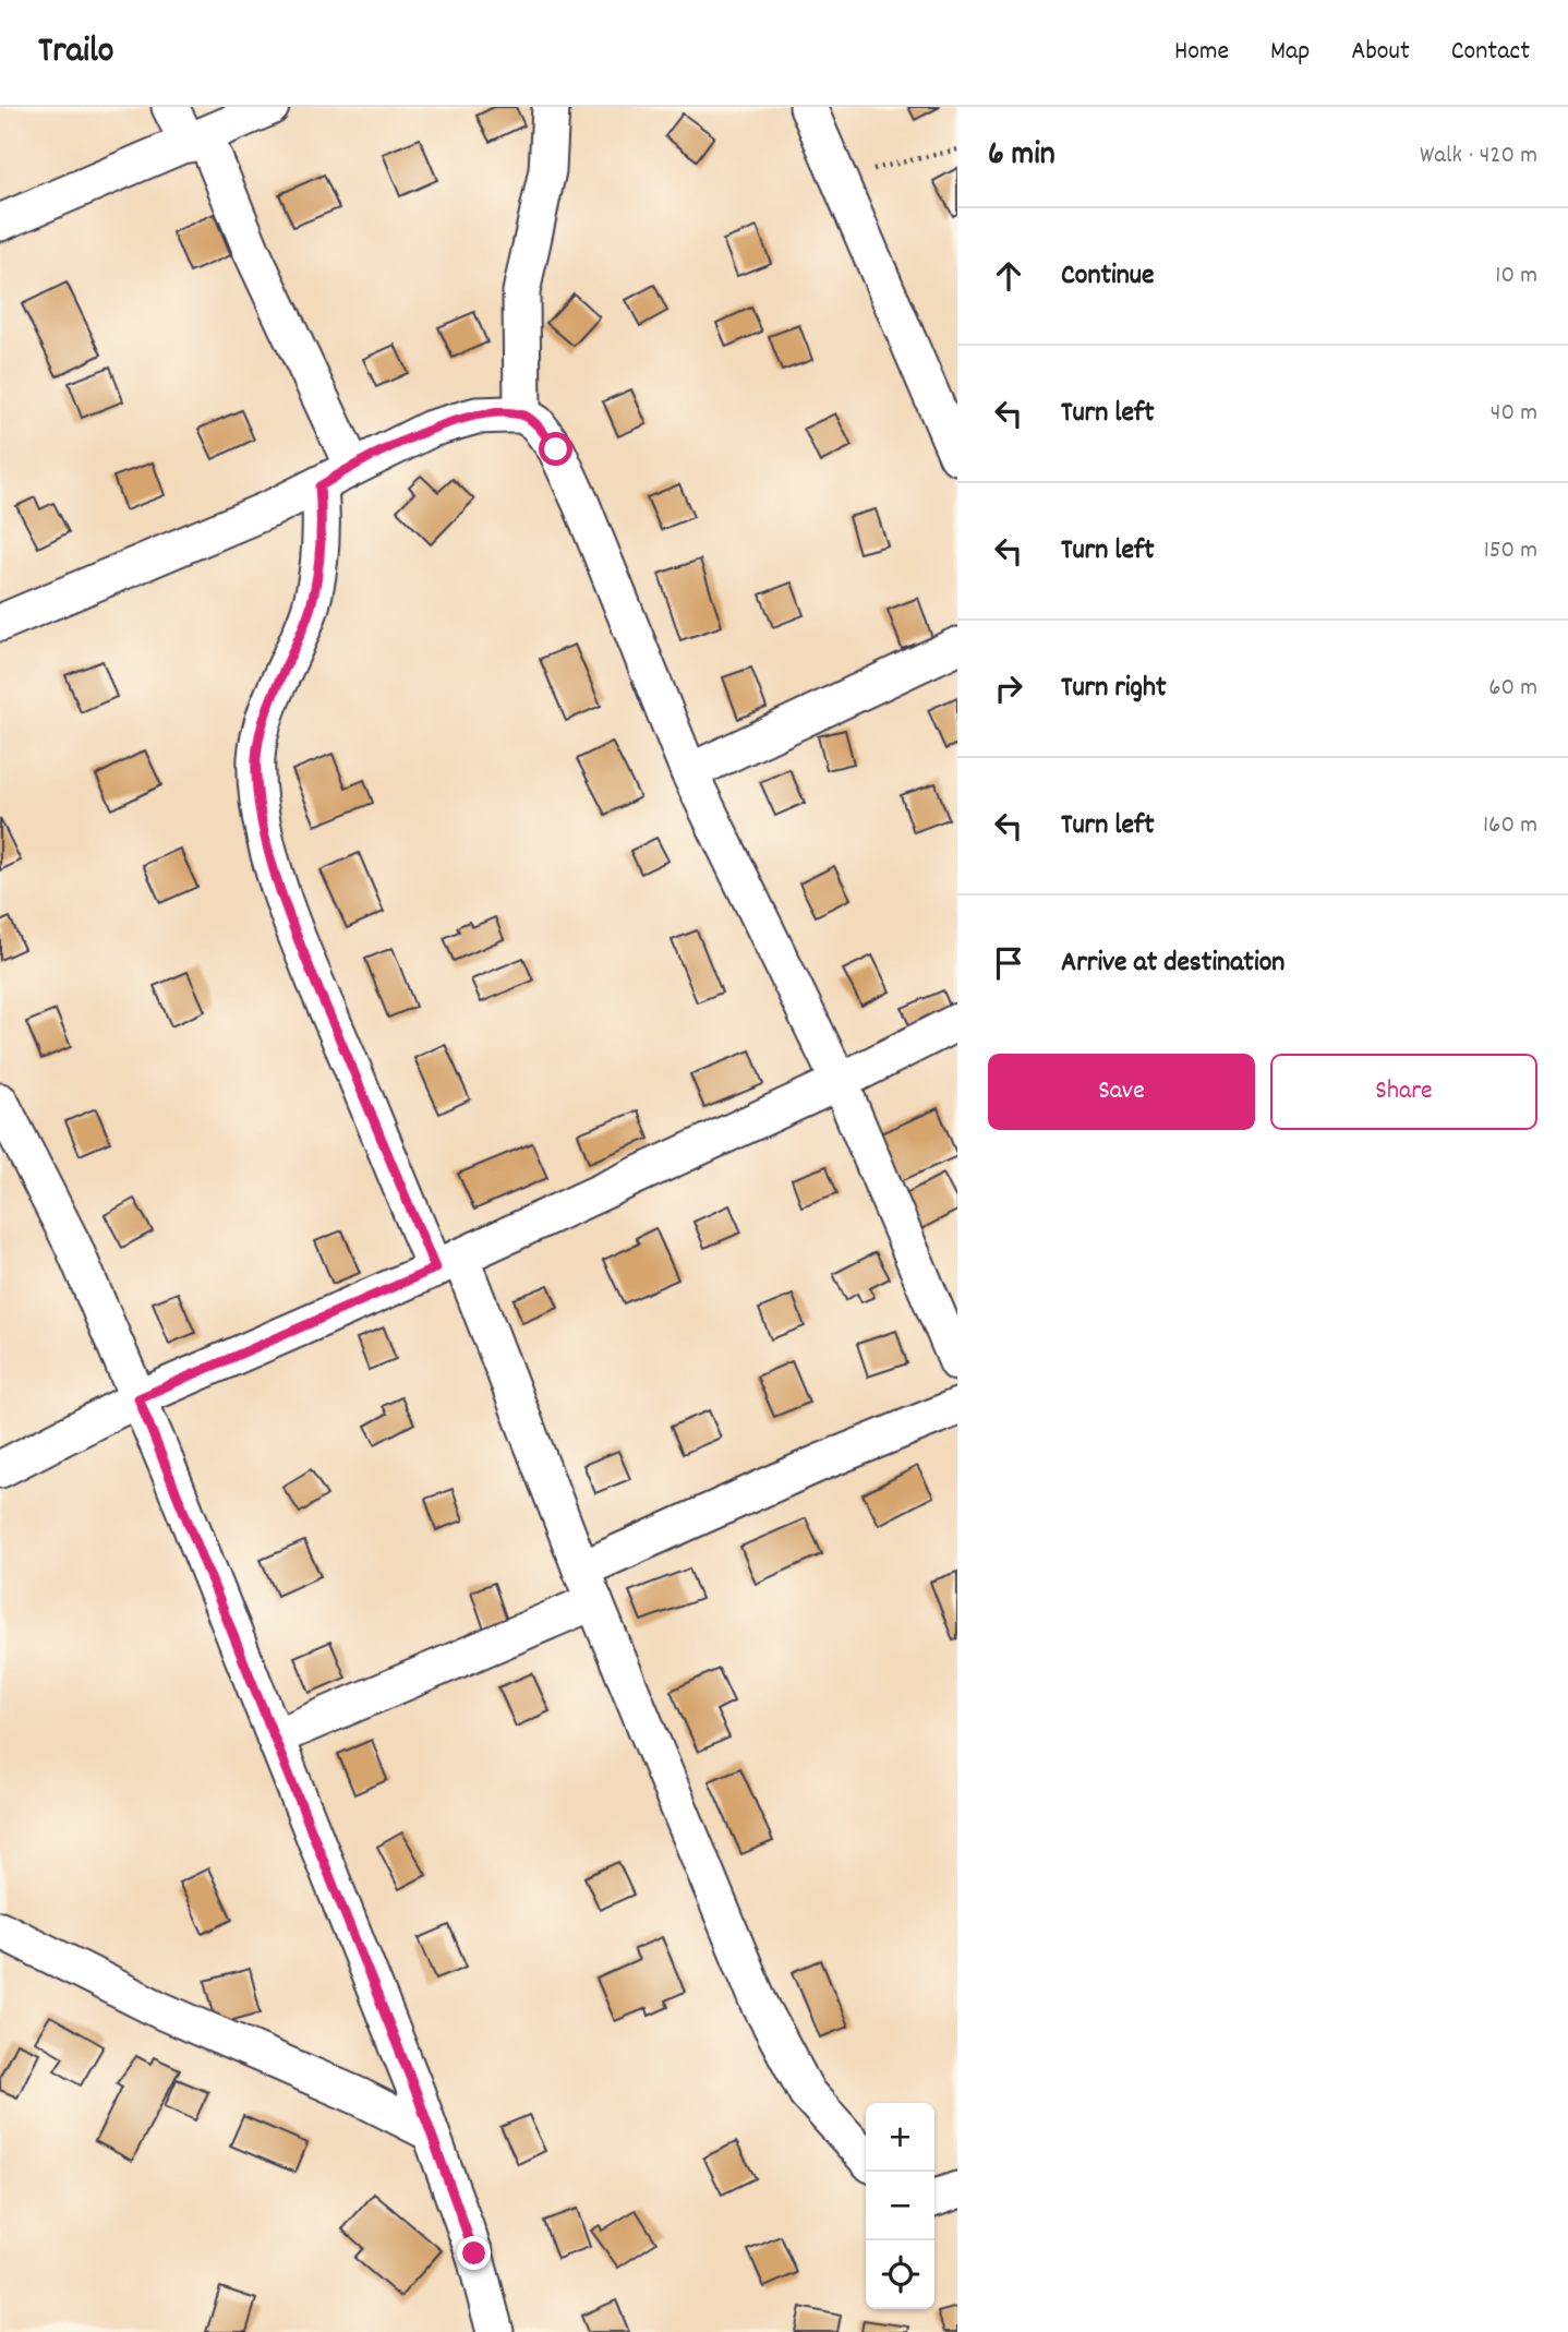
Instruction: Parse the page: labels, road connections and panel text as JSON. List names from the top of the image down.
{
  "page": {
    "header": "Trailo",
    "nav": [
      "Home",
      "Map",
      "About",
      "Contact"
    ],
    "heading": ["6 min", "Walk · 420 m"],
    "list": [
      ["Continue", "10 m"],
      ["Turn left", "40 m"],
      ["Turn left", "150 m"],
      ["Turn right", "60 m"],
      ["Turn left", "160 m"],
      "Arrive at destination"
    ],
    "buttons": ["Save", "Share"],
    "map_buttons": ["+", "−"]
  }
}
